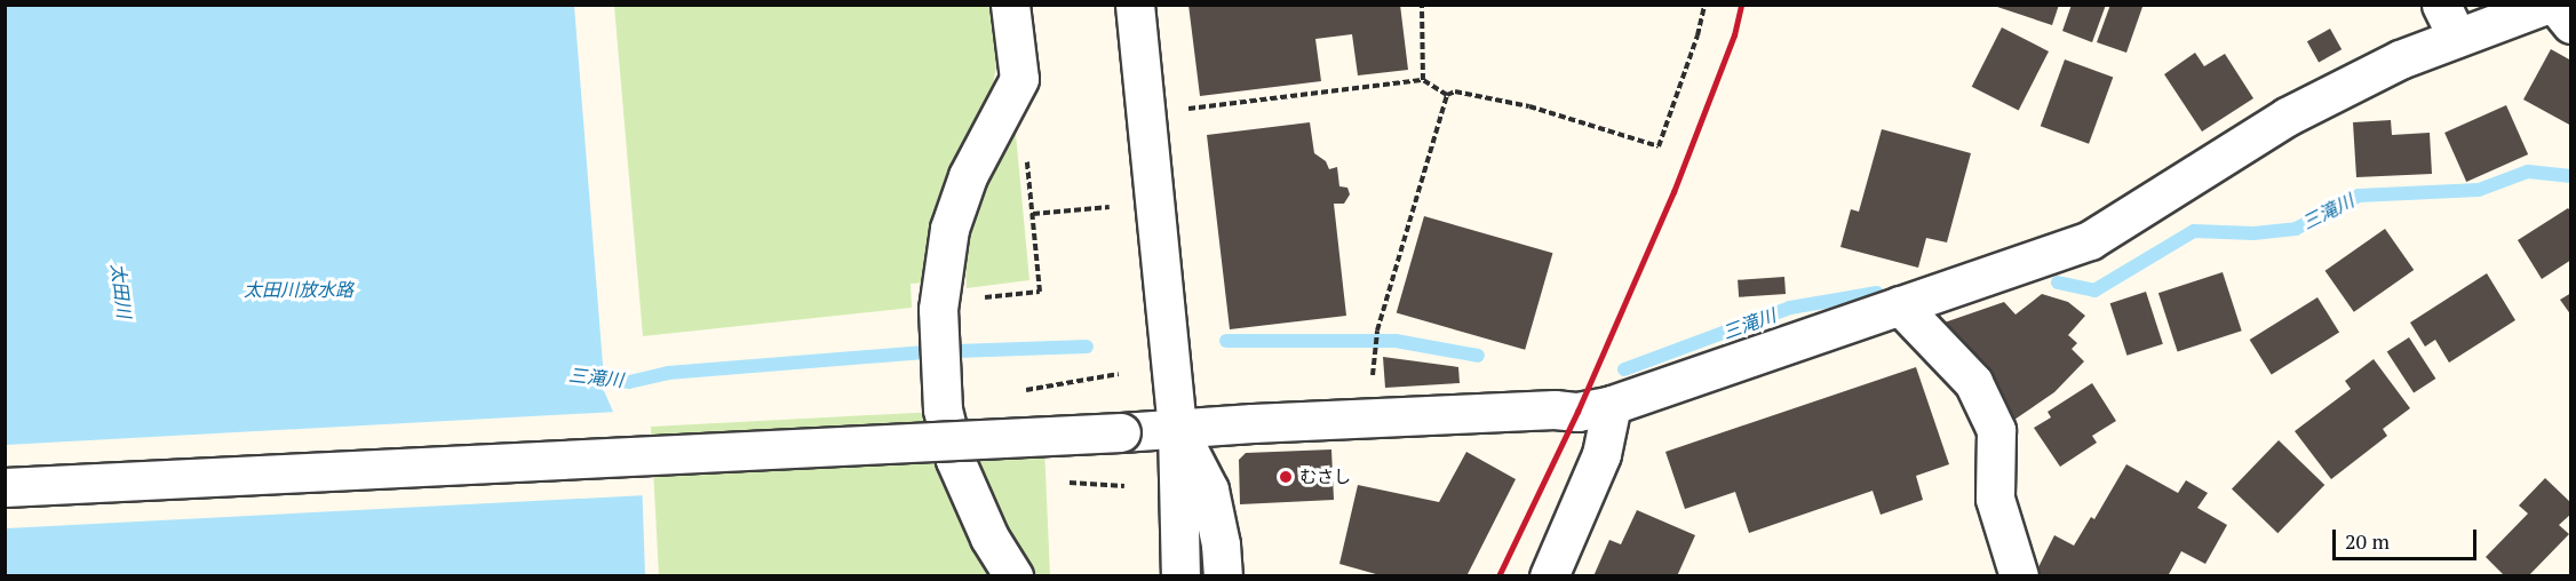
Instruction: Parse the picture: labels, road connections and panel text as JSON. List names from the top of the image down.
{
  "water": ["三滝川", "太田川放水路", "太田川"],
  "places": ["むさし"],
  "scale_bar": "20 m"
}
